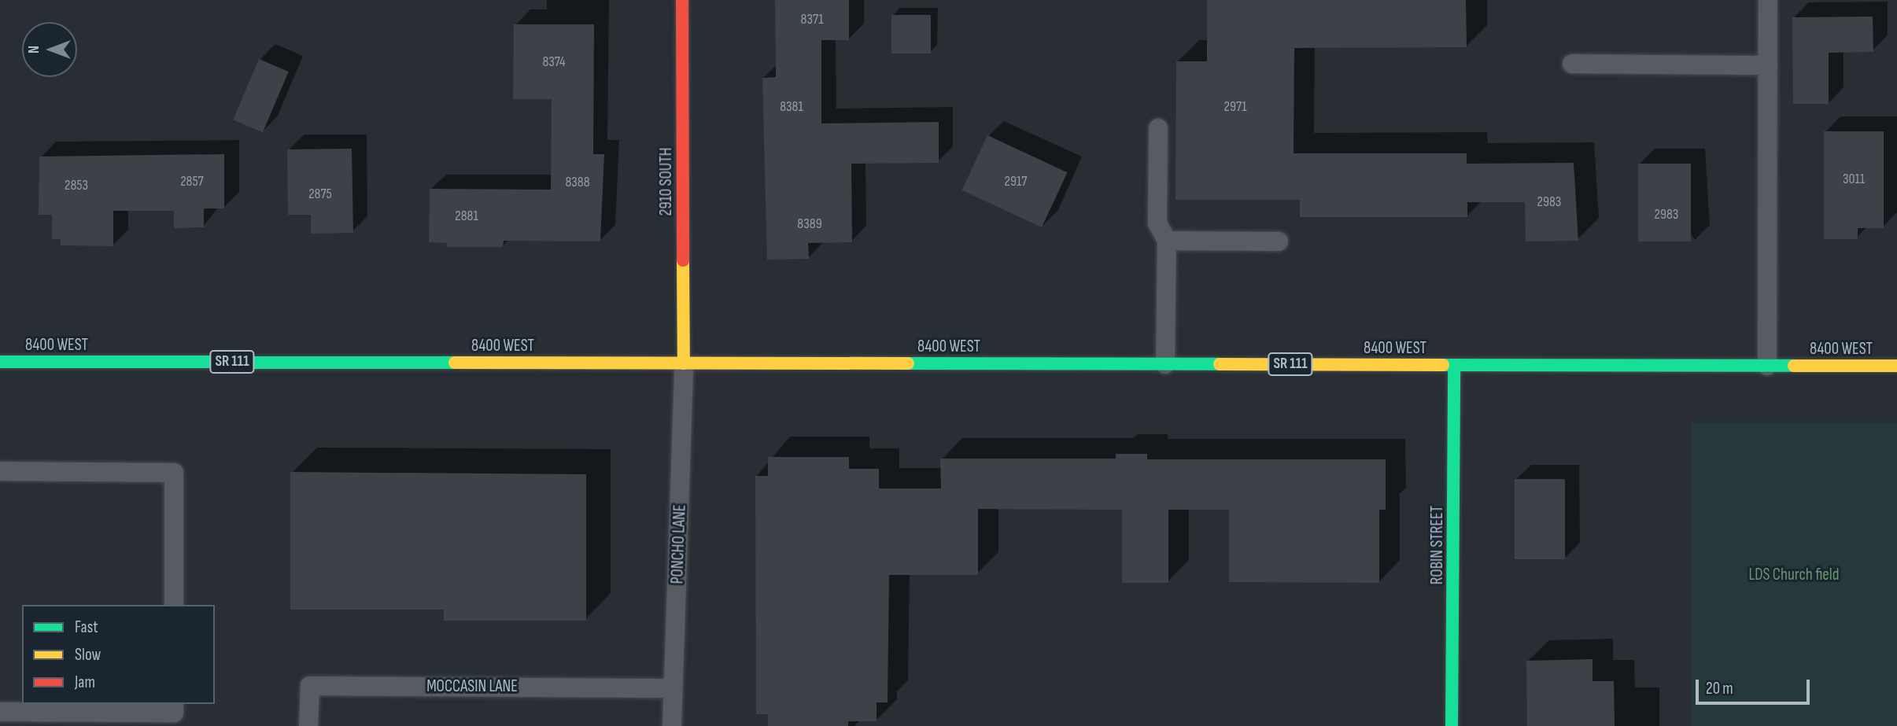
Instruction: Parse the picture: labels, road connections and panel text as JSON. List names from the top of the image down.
{
  "streets": {
    "main road": [
      "2910 SOUTH",
      "8400 WEST",
      "SR 111",
      "ROBIN STREET"
    ],
    "lane": ["PONCHO LANE", "MOCCASIN LANE"]
  },
  "crossings": [
    ["2910 SOUTH", "8400 WEST"],
    ["2910 SOUTH", "PONCHO LANE"],
    ["8400 WEST", "PONCHO LANE"],
    ["8400 WEST", "ROBIN STREET"],
    ["PONCHO LANE", "MOCCASIN LANE"]
  ],
  "parks": ["LDS Church field"],
  "house_numbers": [
    "8371",
    "8374",
    "8381",
    "2971",
    "3011",
    "2857",
    "2917",
    "8388",
    "2853",
    "2875",
    "2983",
    "2983",
    "2881",
    "8389"
  ],
  "legend": ["Fast", "Slow", "Jam"],
  "scale_bar": "20 m",
  "north": "left"
}
